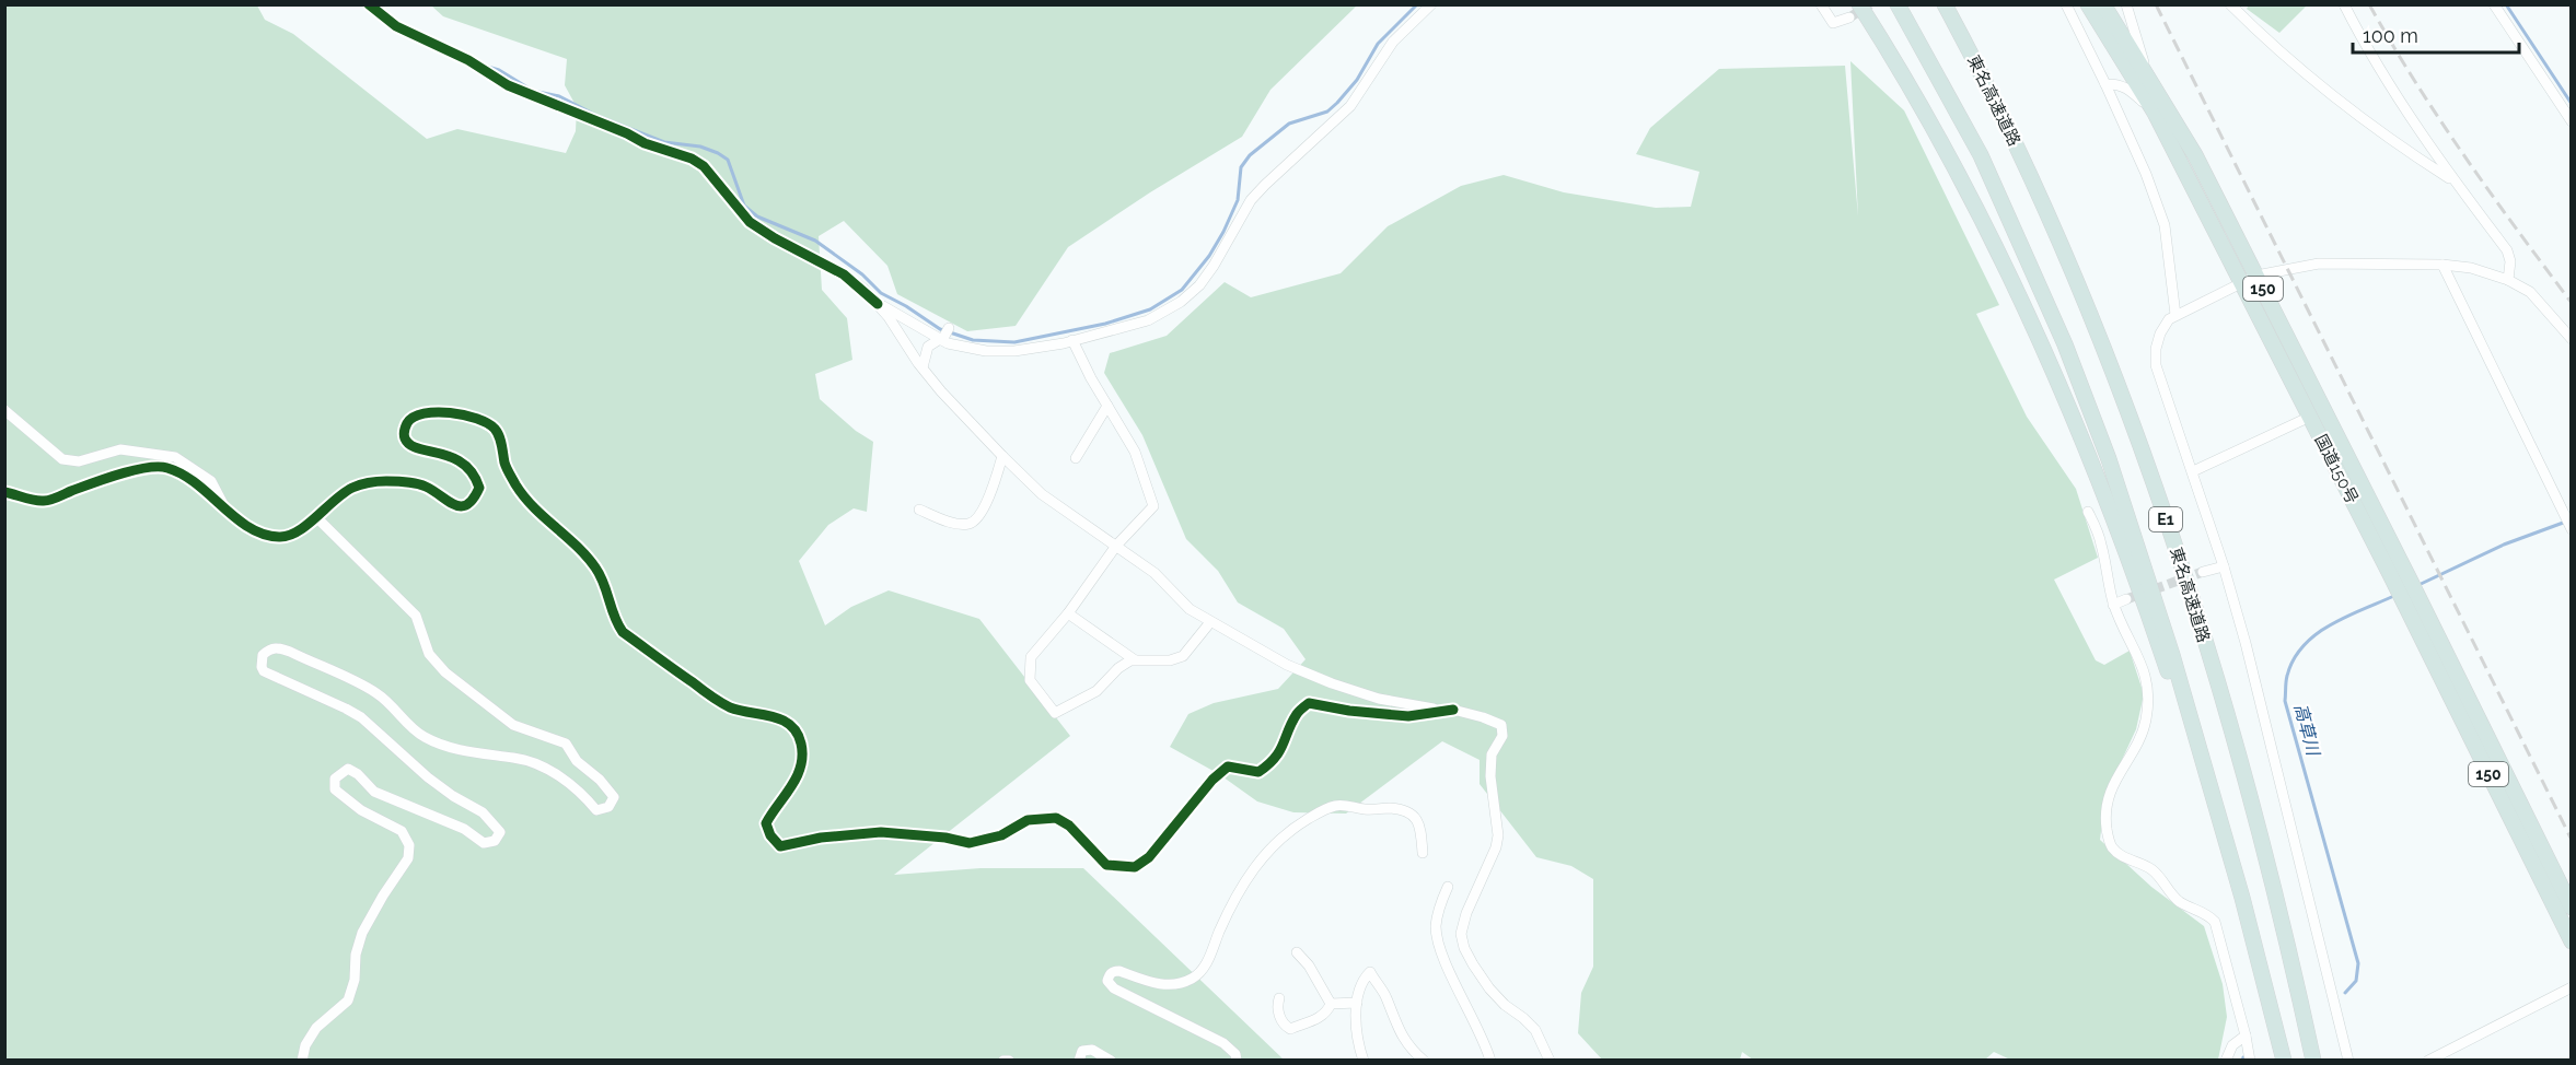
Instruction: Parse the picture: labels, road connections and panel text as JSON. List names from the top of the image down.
{
  "streets": {
    "highway": [
      "東名高速道路",
      "150",
      "国道150号",
      "E1"
    ]
  },
  "water": ["高草川"],
  "scale_bar": "100 m"
}
